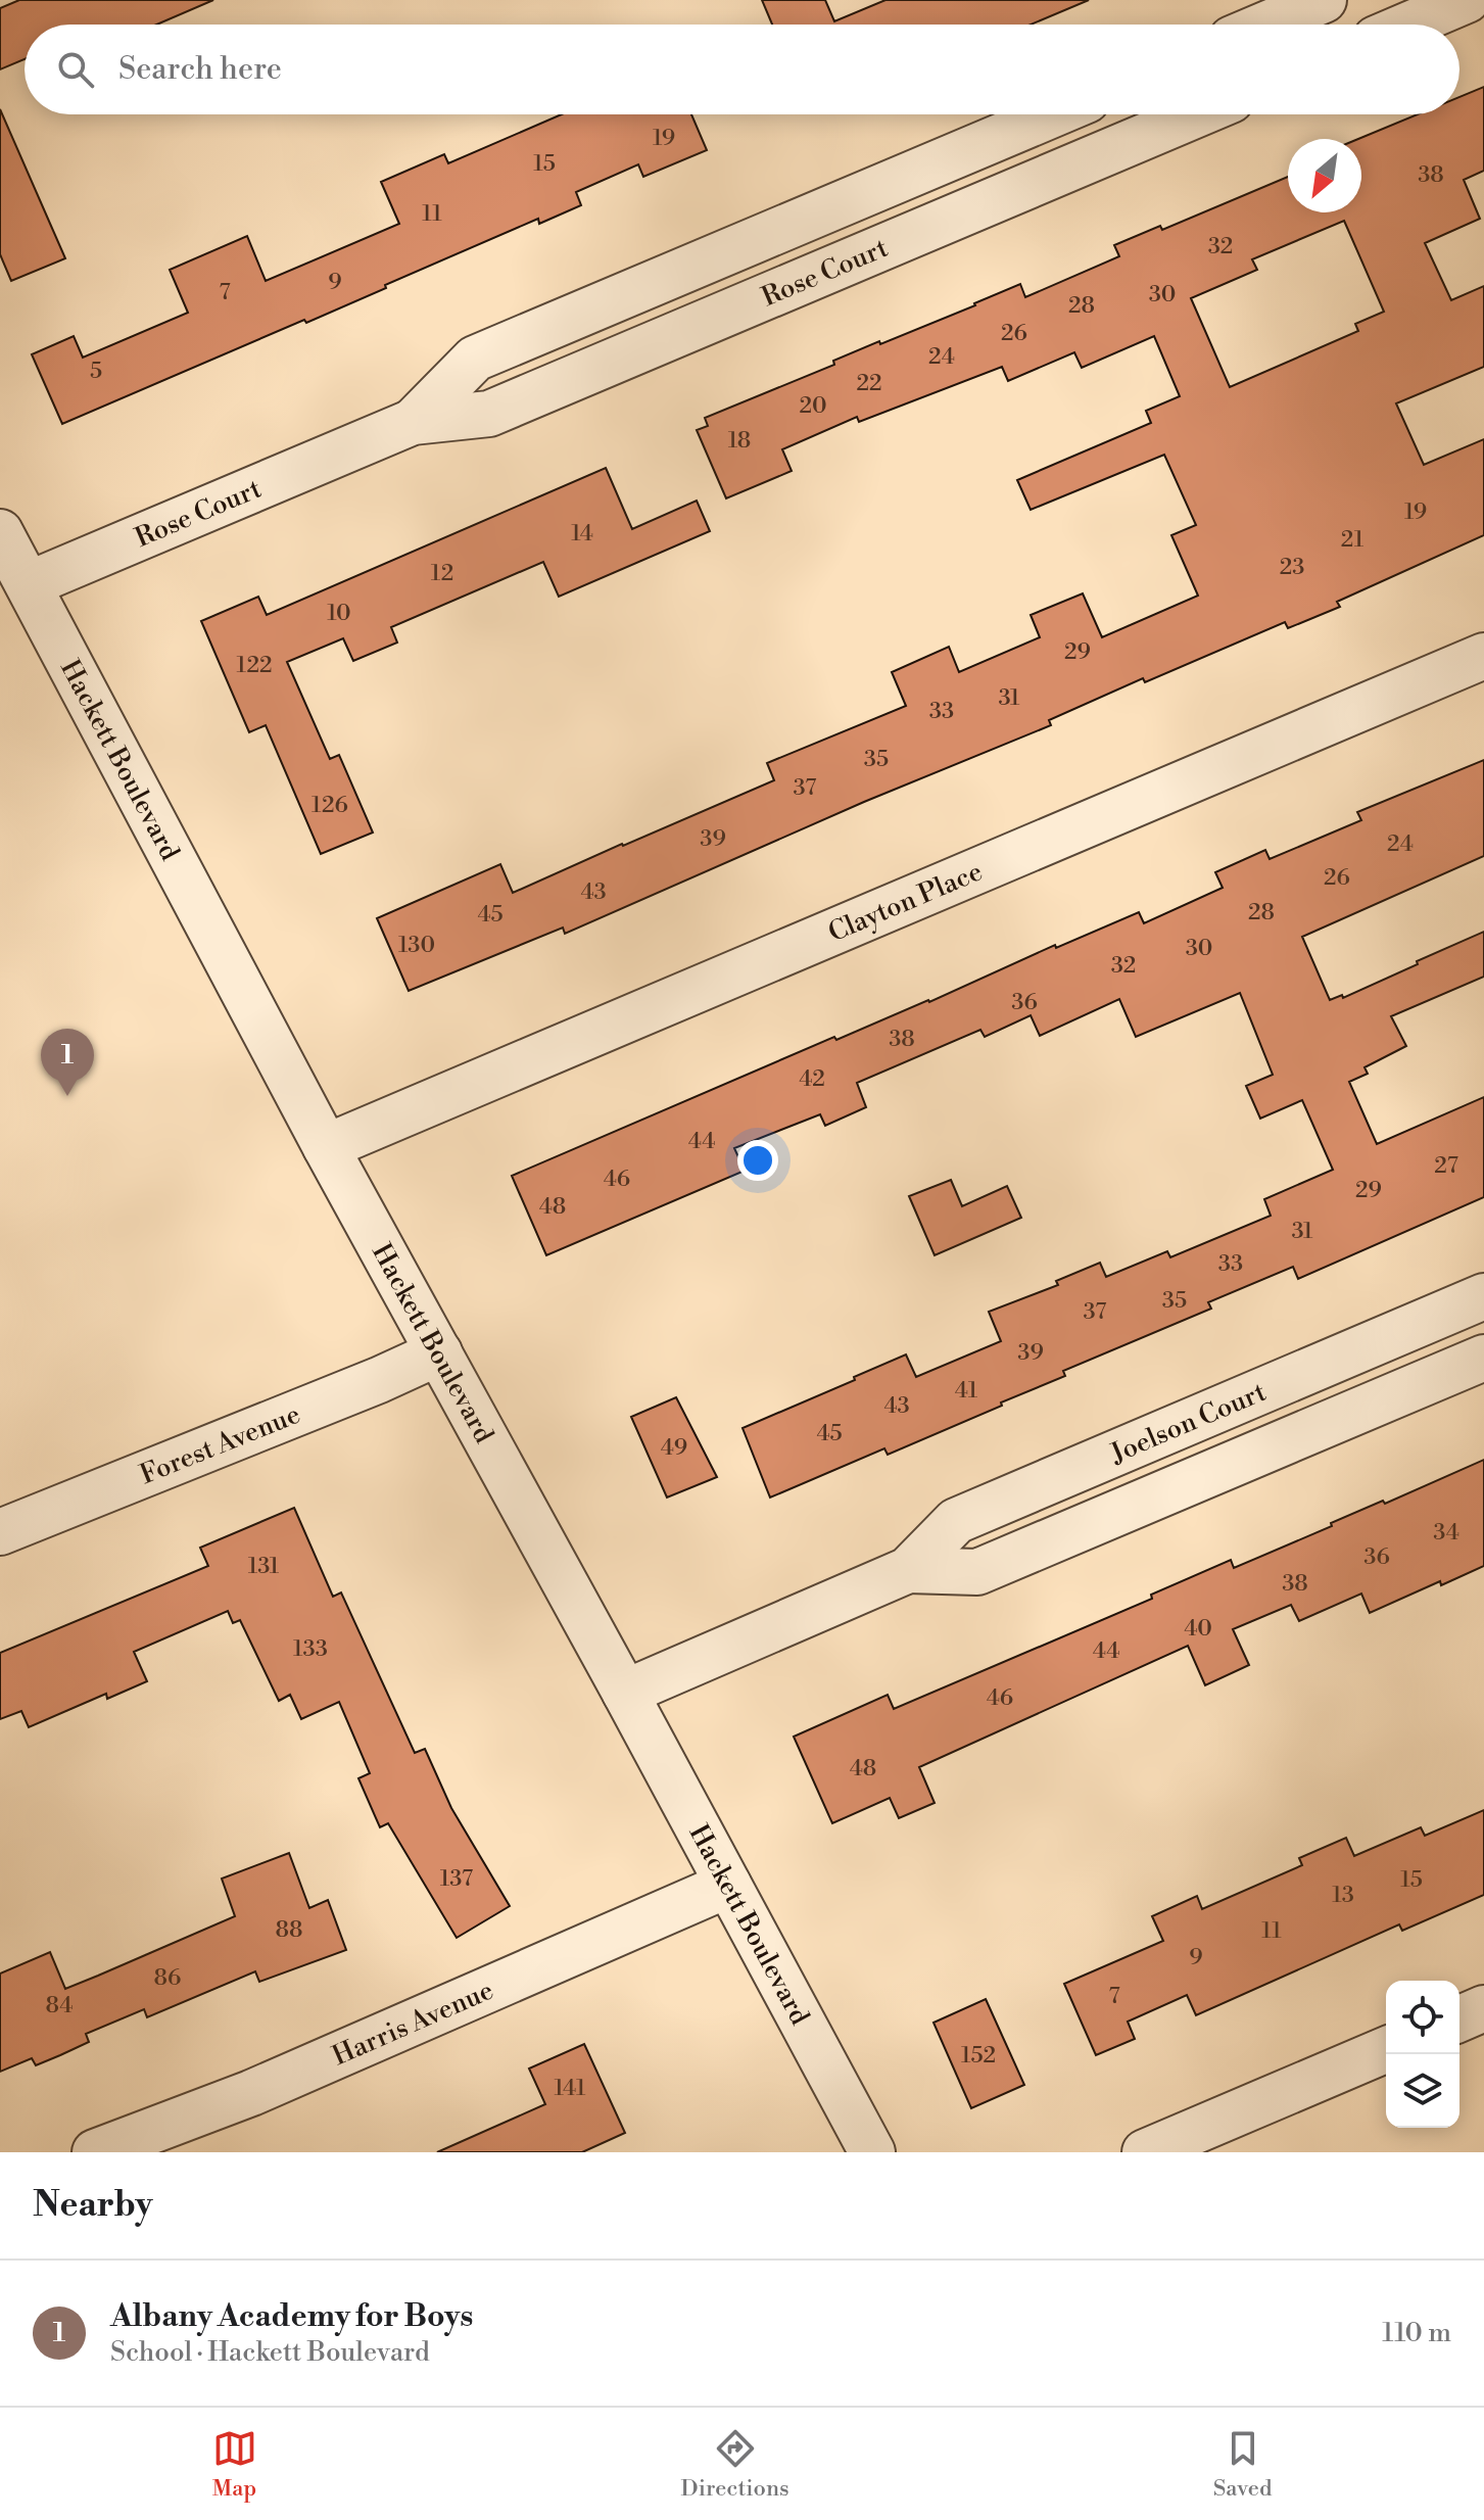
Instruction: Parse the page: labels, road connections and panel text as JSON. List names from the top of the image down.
{
  "streets": {
    "street": [
      "Rose Court",
      "Hackett Boulevard",
      "Clayton Place",
      "Joelson Court",
      "Forest Avenue",
      "Harris Avenue"
    ]
  },
  "crossings": [
    ["Rose Court", "Hackett Boulevard"],
    ["Hackett Boulevard", "Clayton Place"],
    ["Hackett Boulevard", "Joelson Court"],
    ["Hackett Boulevard", "Forest Avenue"],
    ["Hackett Boulevard", "Harris Avenue"]
  ],
  "house_numbers": [
    "19",
    "15",
    "38",
    "11",
    "32",
    "9",
    "7",
    "30",
    "28",
    "26",
    "24",
    "5",
    "22",
    "20",
    "18",
    "19",
    "14",
    "21",
    "23",
    "12",
    "10",
    "29",
    "122",
    "31",
    "33",
    "35",
    "37",
    "126",
    "39",
    "24",
    "26",
    "43",
    "28",
    "45",
    "130",
    "30",
    "32",
    "36",
    "38",
    "42",
    "44",
    "27",
    "46",
    "29",
    "48",
    "31",
    "33",
    "35",
    "37",
    "39",
    "41",
    "43",
    "45",
    "49",
    "34",
    "36",
    "131",
    "38",
    "40",
    "133",
    "44",
    "46",
    "48",
    "137",
    "15",
    "13",
    "88",
    "11",
    "9",
    "86",
    "7",
    "84",
    "152",
    "141"
  ],
  "north": "bottom left",
  "page": {
    "search": "Search here",
    "pins": "1",
    "heading": "Nearby",
    "list": [
      {
        "mark": "1",
        "name": "Albany Academy for Boys",
        "note": "School · Hackett Boulevard",
        "value": "110 m"
      }
    ],
    "nav": ["Map", "Directions", "Saved"]
  }
}
